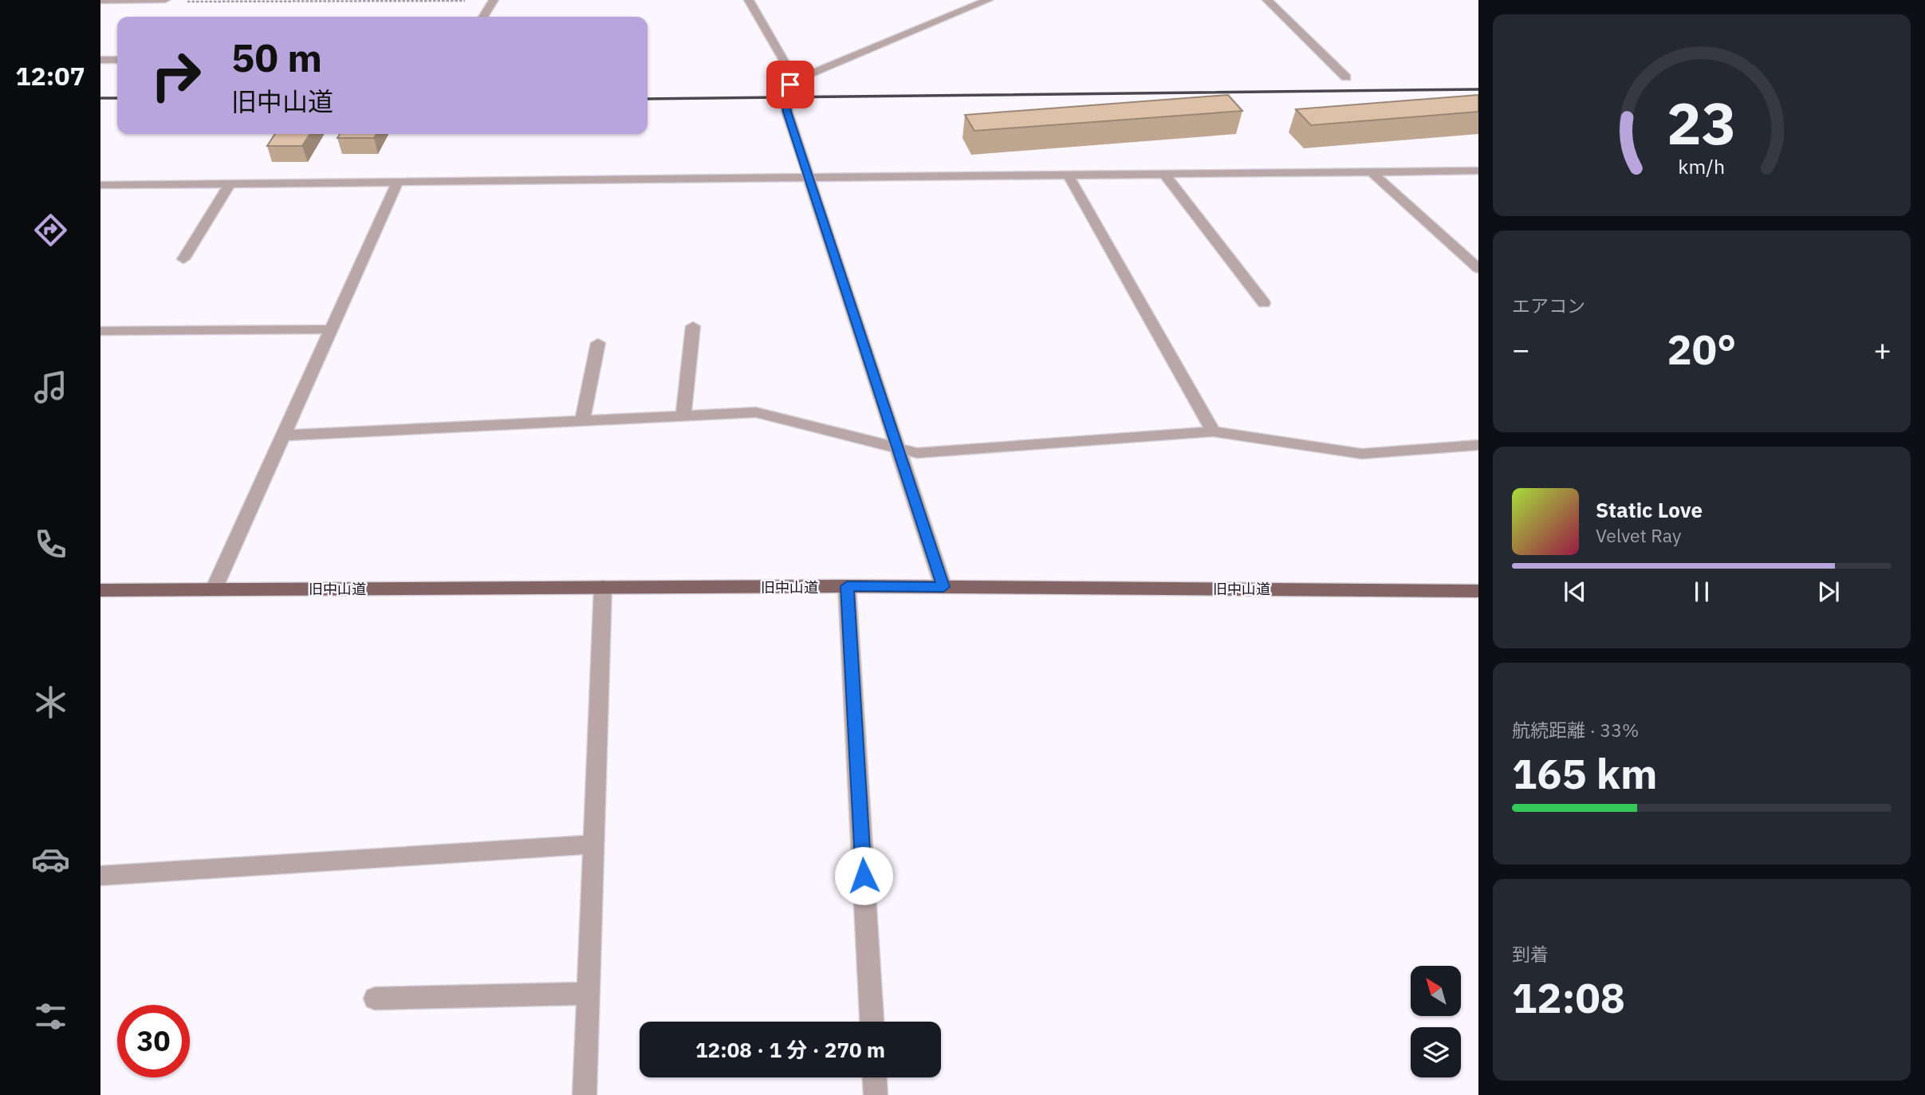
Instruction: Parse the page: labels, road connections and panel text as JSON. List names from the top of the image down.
{
  "streets": {
    "main road": ["旧中山道"]
  },
  "north": "top left",
  "page": {
    "tabs": "12:07",
    "turn": ["50 m", "旧中山道"],
    "tile": [
      "エアコン",
      ["航続距離 · 33%", "165 km"],
      ["到着", "12:08"]
    ],
    "heat": ["−", "20°", "+"],
    "song": ["Static Love", "Velvet Ray"],
    "limit": "30",
    "trip": "12:08 · 1 分 · 270 m",
    "gauge": ["23", "km/h"]
  }
}
